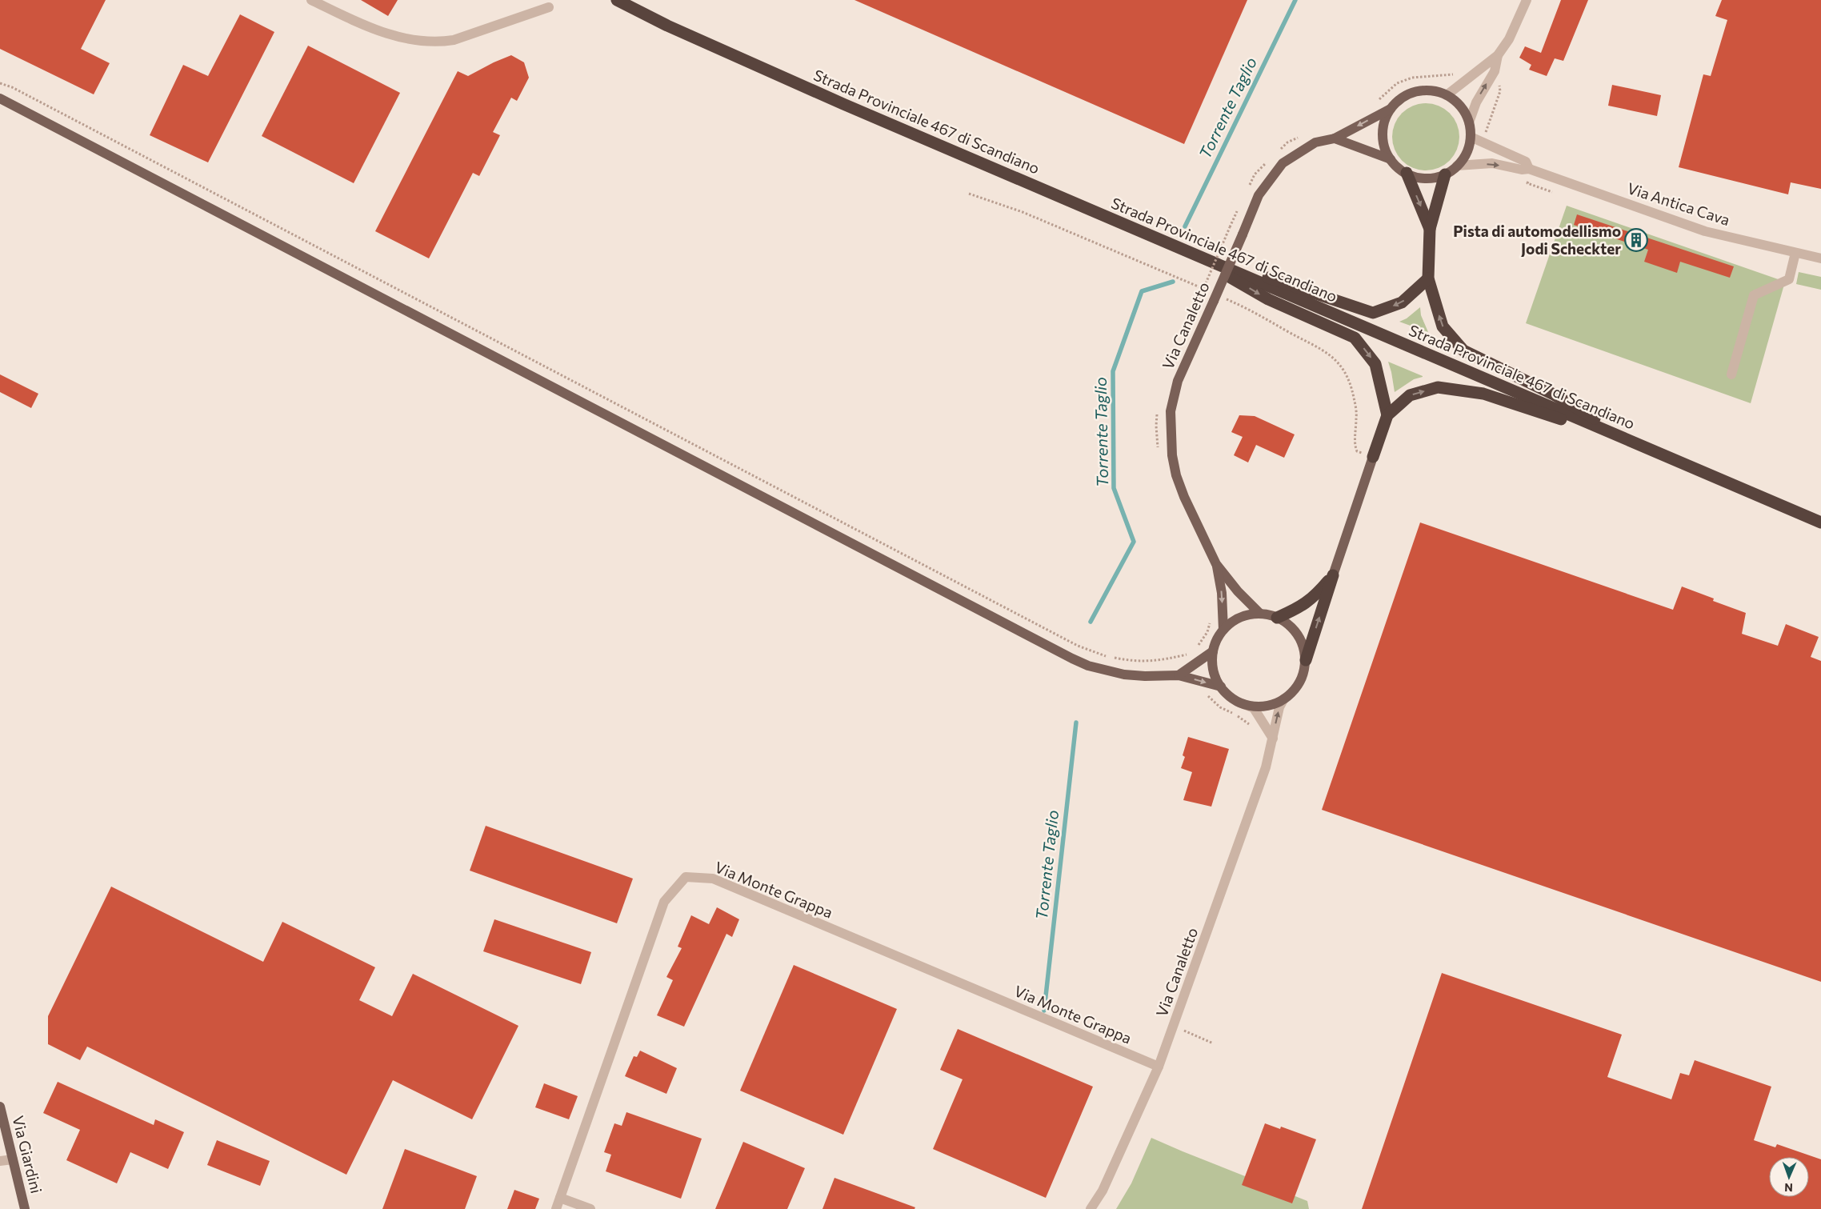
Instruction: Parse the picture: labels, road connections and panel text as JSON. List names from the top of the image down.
{
  "streets": {
    "highway": ["Strada Provinciale 467 di Scandiano"],
    "main road": ["Via Canaletto", "Via Giardini"],
    "street": ["Via Antica Cava", "Via Monte Grappa"]
  },
  "crossings": [
    ["Via Antica Cava", "Via Canaletto"],
    ["Via Canaletto", "Via Monte Grappa"]
  ],
  "water": ["Torrente Taglio"],
  "places": {
    "building": ["Pista di automodellismo Jodi Scheckter"]
  },
  "north": "bottom"
}
